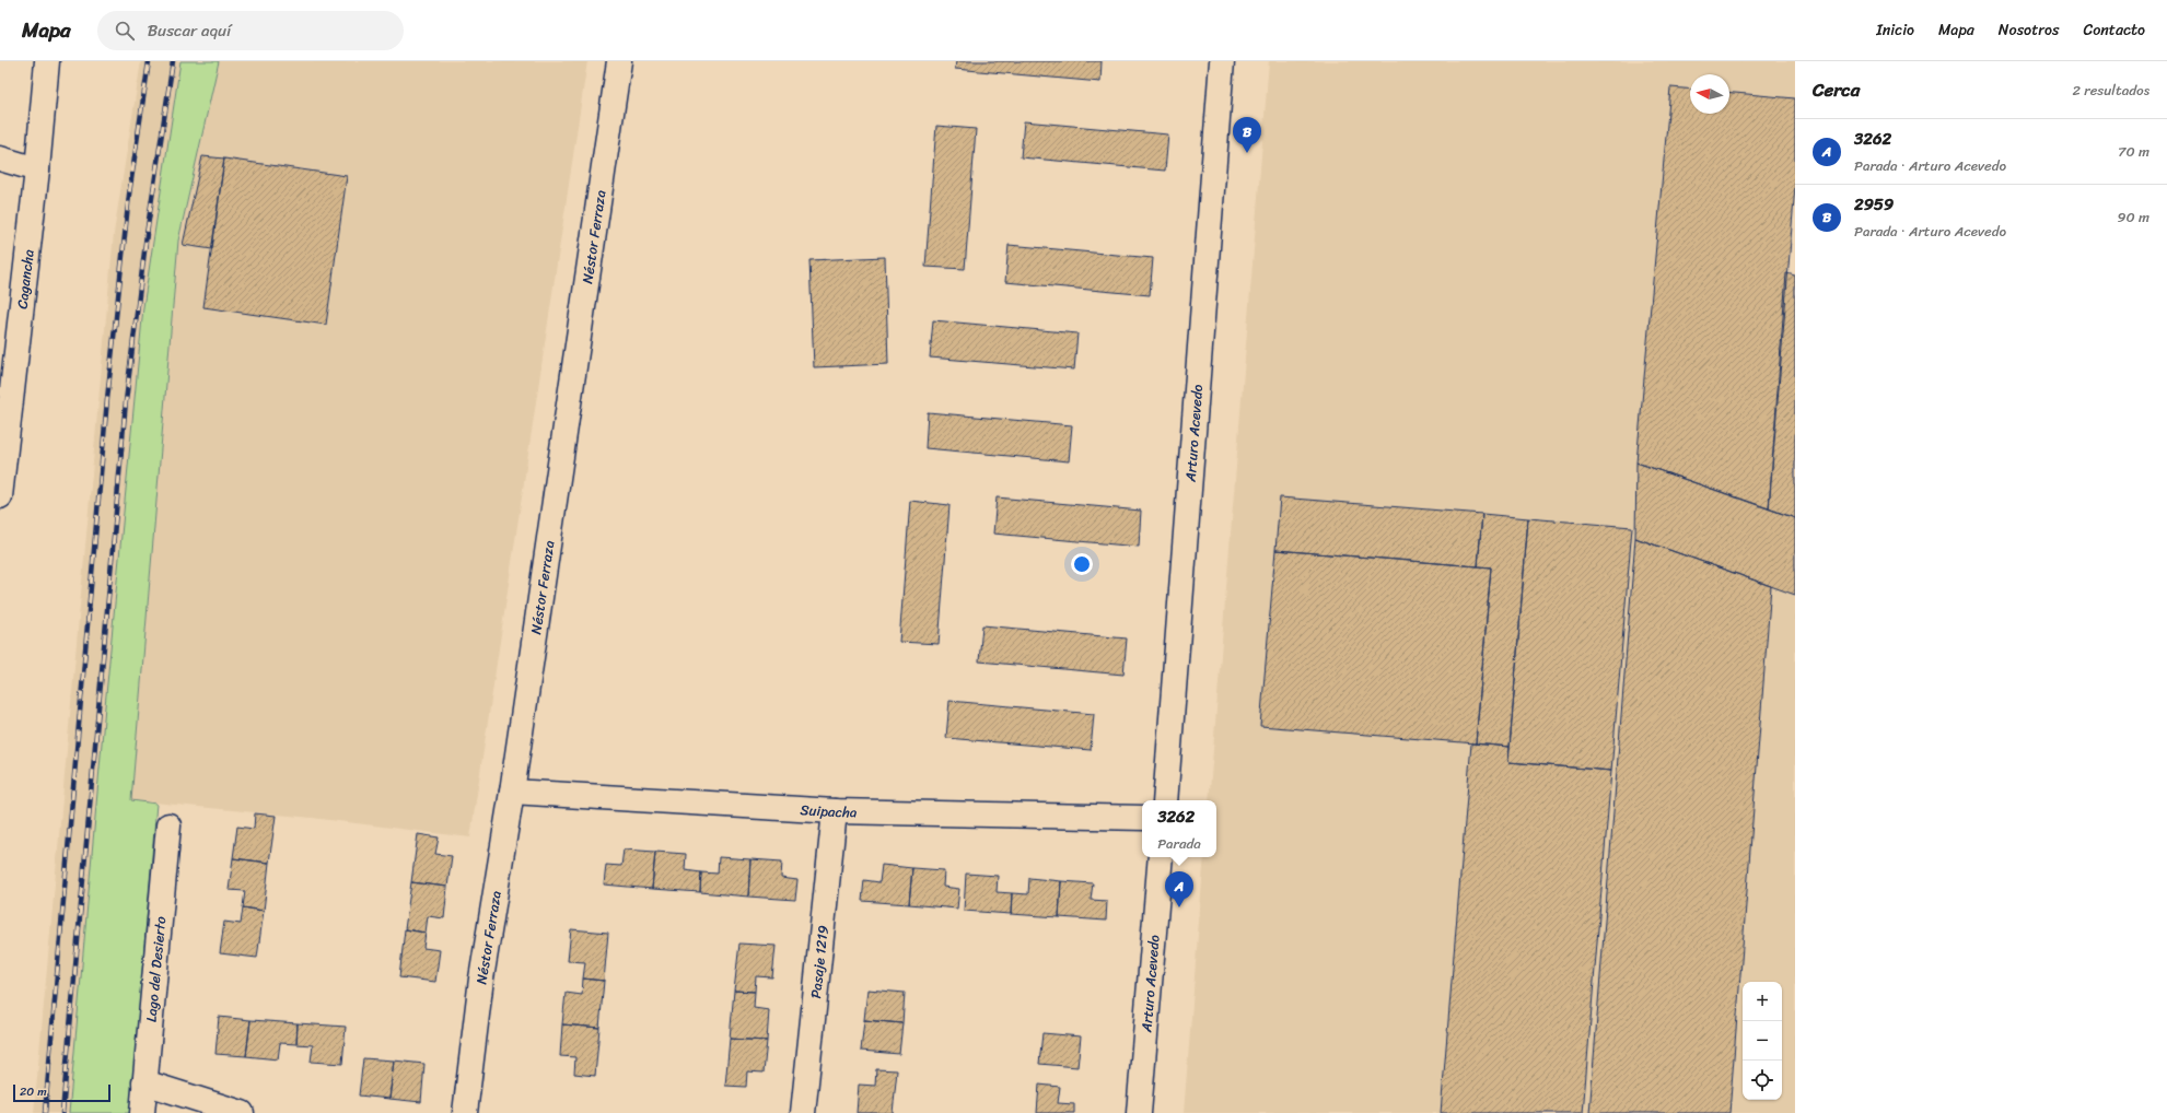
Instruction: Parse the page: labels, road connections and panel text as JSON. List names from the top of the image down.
{
  "streets": {
    "street": [
      "Néstor Ferraza",
      "Cagancha",
      "Arturo Acevedo",
      "Suipacha",
      "Pasaje 1219",
      "Lago del Desierto"
    ]
  },
  "crossings": [
    ["Néstor Ferraza", "Suipacha"],
    ["Suipacha", "Pasaje 1219"]
  ],
  "scale_bar": "20 m",
  "north": "left",
  "page": {
    "header": "Mapa",
    "search": "Buscar aquí",
    "nav": [
      "Inicio",
      "Mapa",
      "Nosotros",
      "Contacto"
    ],
    "heading": ["Cerca", "2 resultados"],
    "pins": ["B", "A"],
    "list": [
      {
        "mark": "A",
        "name": "3262",
        "note": "Parada · Arturo Acevedo",
        "value": "70 m"
      },
      {
        "mark": "B",
        "name": "2959",
        "note": "Parada · Arturo Acevedo",
        "value": "90 m"
      }
    ],
    "popup": ["3262", "Parada"],
    "map_buttons": ["+", "−"],
    "scale": "20 m"
  }
}
